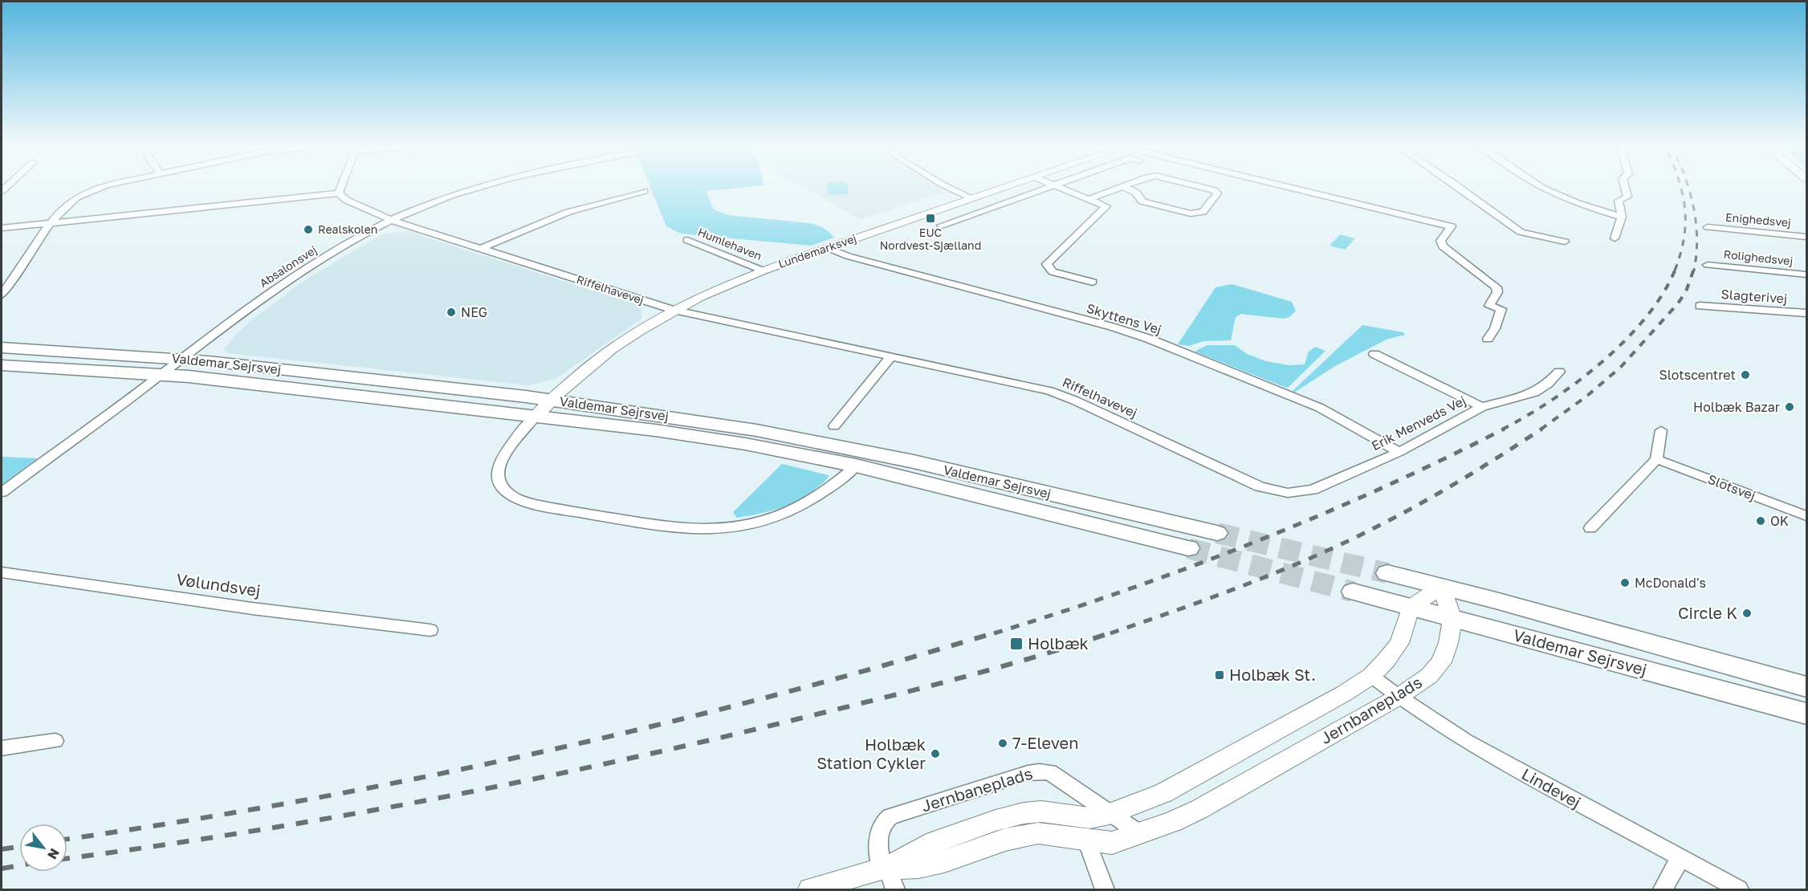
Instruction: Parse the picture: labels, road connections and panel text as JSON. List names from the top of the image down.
{
  "streets": {
    "main road": ["Valdemar Sejrsvej"],
    "street": [
      "Enighedsvej",
      "Humlehaven",
      "Lundemarksvej",
      "Rolighedsvej",
      "Absalonsvej",
      "Riffelhavevej",
      "Slagterivej",
      "Skyttens Vej",
      "Erik Menveds Vej",
      "Slotsvej",
      "Vølundsvej",
      "Jernbaneplads",
      "Lindevej"
    ]
  },
  "crossings": [
    ["Humlehaven", "Lundemarksvej"],
    ["Lundemarksvej", "Riffelhavevej"],
    ["Lundemarksvej", "Skyttens Vej"],
    ["Lundemarksvej", "Valdemar Sejrsvej"],
    ["Absalonsvej", "Riffelhavevej"],
    ["Absalonsvej", "Valdemar Sejrsvej"],
    ["Riffelhavevej", "Erik Menveds Vej"],
    ["Skyttens Vej", "Erik Menveds Vej"],
    ["Valdemar Sejrsvej", "Jernbaneplads"],
    ["Jernbaneplads", "Lindevej"]
  ],
  "places": {
    "transit": ["EUC Nordvest-Sjælland", "Holbæk", "Holbæk St."],
    "other": [
      "Realskolen",
      "NEG",
      "Slotscentret",
      "Holbæk Bazar",
      "OK",
      "McDonald's",
      "Circle K",
      "7-Eleven",
      "Holbæk Station Cykler"
    ]
  },
  "north": "bottom right"
}
